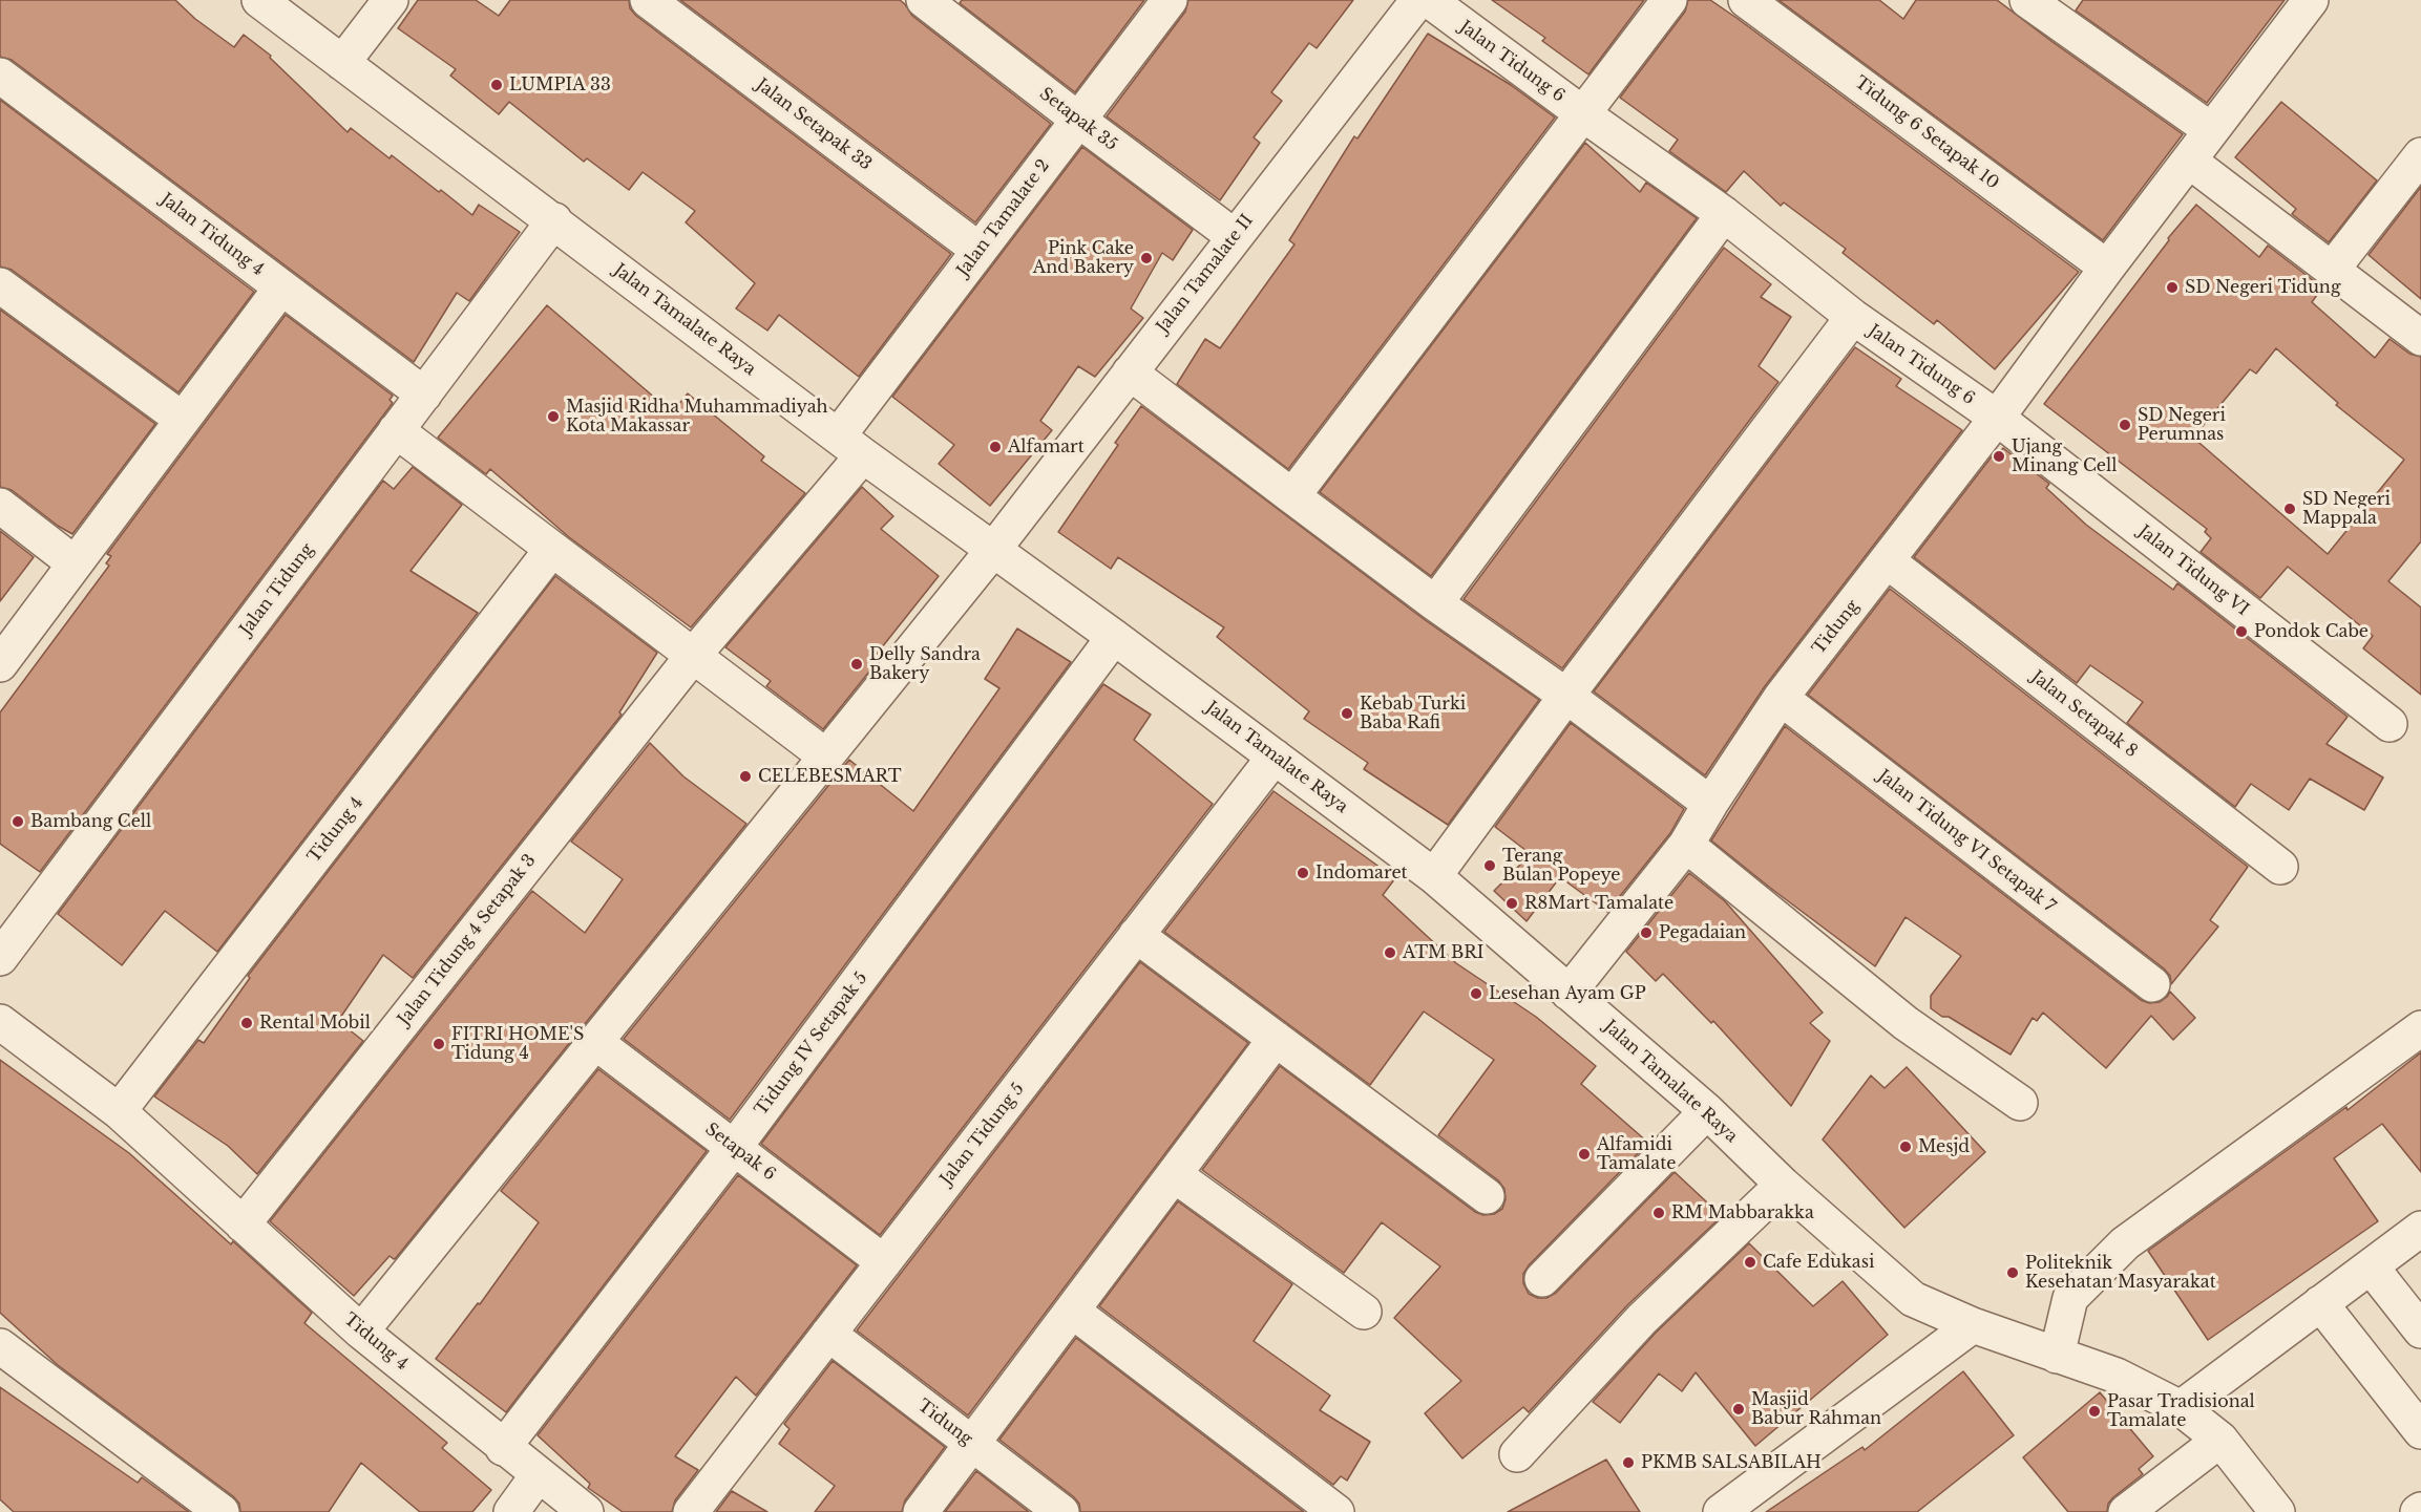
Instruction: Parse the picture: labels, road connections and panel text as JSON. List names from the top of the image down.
{
  "streets": {
    "street": [
      "Jalan Tidung 6",
      "Setapak 35",
      "Jalan Setapak 33",
      "Tidung 6 Setapak 10",
      "Jalan Tamalate 2",
      "Jalan Tidung 4",
      "Jalan Tamalate II",
      "Jalan Tamalate Raya",
      "Jalan Tidung VI",
      "Jalan Tidung",
      "Tidung",
      "Jalan Setapak 8",
      "Tidung 4",
      "Jalan Tidung VI Setapak 7",
      "Jalan Tidung 4 Setapak 3",
      "Tidung IV Setapak 5",
      "Jalan Tidung 5",
      "Setapak 6"
    ]
  },
  "crossings": [
    ["Jalan Tidung 6", "Jalan Tidung VI"],
    ["Jalan Tidung 6", "Tidung"],
    ["Setapak 35", "Jalan Tamalate 2"],
    ["Setapak 35", "Jalan Tamalate II"],
    ["Jalan Setapak 33", "Jalan Tamalate 2"],
    ["Jalan Tamalate 2", "Jalan Tamalate Raya"],
    ["Jalan Tamalate 2", "Jalan Tidung 4 Setapak 3"],
    ["Jalan Tidung 4", "Jalan Tidung"],
    ["Jalan Tamalate II", "Jalan Tamalate Raya"],
    ["Jalan Tamalate II", "Tidung 4"],
    ["Jalan Tamalate II", "Setapak 6"],
    ["Jalan Tamalate Raya", "Jalan Tidung"],
    ["Jalan Tamalate Raya", "Tidung"],
    ["Jalan Tamalate Raya", "Tidung IV Setapak 5"],
    ["Jalan Tamalate Raya", "Jalan Tidung 5"],
    ["Jalan Tidung VI", "Tidung"],
    ["Tidung", "Jalan Setapak 8"],
    ["Tidung", "Jalan Tidung VI Setapak 7"],
    ["Tidung", "Jalan Tidung 5"],
    ["Tidung 4", "Jalan Tidung 4 Setapak 3"],
    ["Tidung 4", "Tidung IV Setapak 5"],
    ["Tidung IV Setapak 5", "Setapak 6"],
    ["Jalan Tidung 5", "Setapak 6"]
  ],
  "places": [
    "LUMPIA 33",
    "Pink Cake And Bakery",
    "SD Negeri Tidung",
    "Masjid Ridha Muhammadiyah Kota Makassar",
    "SD Negeri Perumnas",
    "Alfamart",
    "Ujang Minang Cell",
    "SD Negeri Mappala",
    "Pondok Cabe",
    "Delly Sandra Bakery",
    "Kebab Turki Baba Rafi",
    "CELEBESMART",
    "Bambang Cell",
    "Terang Bulan Popeye",
    "Indomaret",
    "R8Mart Tamalate",
    "Pegadaian",
    "ATM BRI",
    "Lesehan Ayam GP",
    "Rental Mobil",
    "FITRI HOME'S Tidung 4",
    "Mesjd",
    "Alfamidi Tamalate",
    "RM Mabbarakka",
    "Cafe Edukasi",
    "Politeknik Kesehatan Masyarakat",
    "Masjid Babur Rahman",
    "Pasar Tradisional Tamalate",
    "PKMB SALSABILAH"
  ]
}
